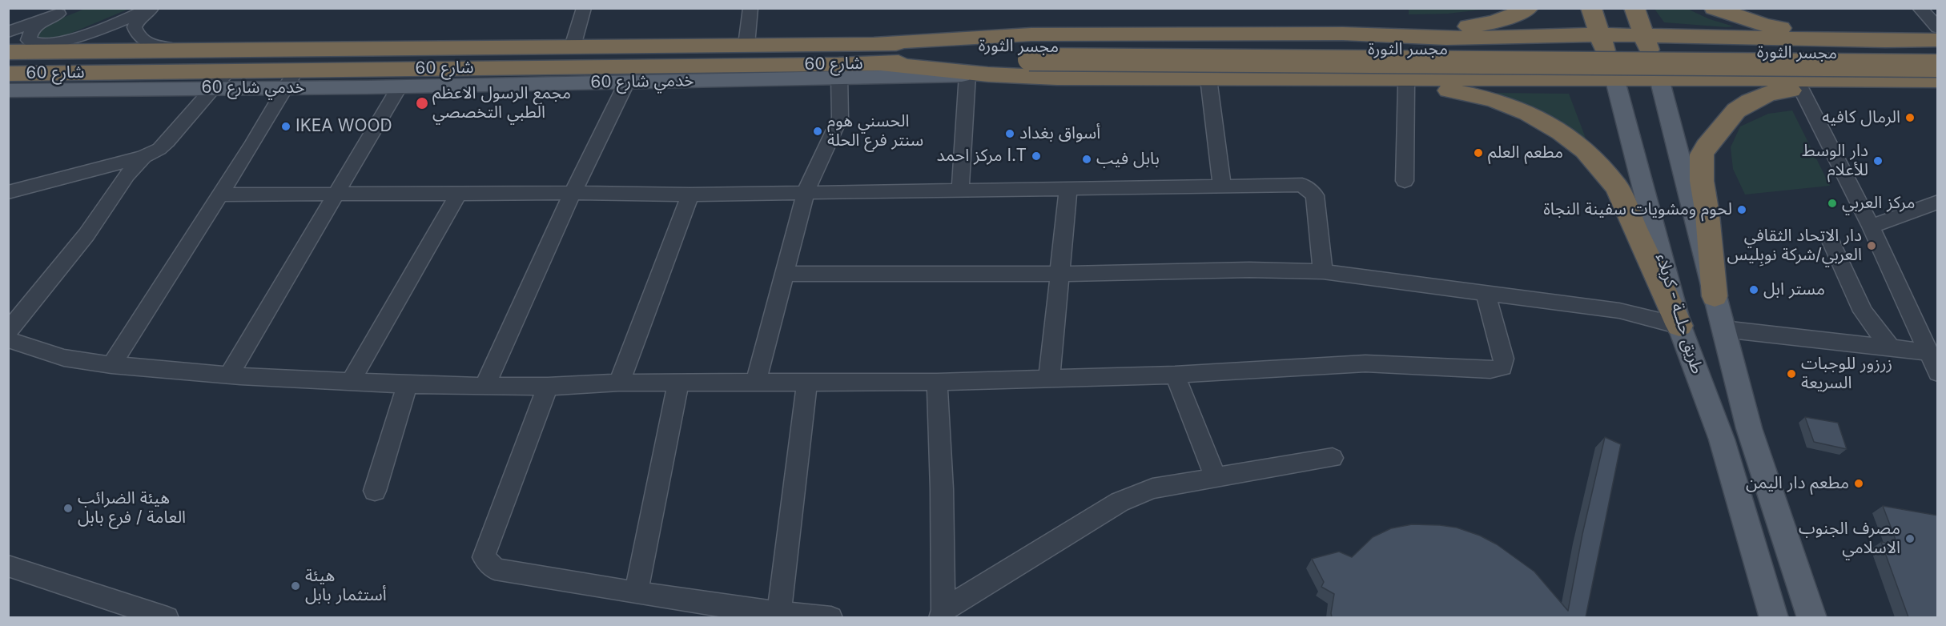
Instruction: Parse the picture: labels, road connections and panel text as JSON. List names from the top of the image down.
{
  "streets": {
    "highway": ["مجسر الثورة", "شارع 60", "طريق حلــة - كربلاء"],
    "main road": ["خدمي شارع 60"]
  },
  "crossings": [
    ["مجسر الثورة", "شارع 60"]
  ],
  "places": [
    "مجمع الرسول الاعظم الطبي التخصصي",
    "الرمال كافيه",
    "IKEA WOOD",
    "الحسني هوم سنتر فرع الحلة",
    "أسواق بغداد",
    "مطعم العلم",
    "مركز احمد I.T",
    "بابل فيب",
    "دار الوسط للأعلام",
    "مركز العربي",
    "لحوم ومشويات سفينة النجاة",
    "دار الاتحاد الثقافي العربي/شركة نوبِليس",
    "مستر ابل",
    "زرزور للوجبات السريعة",
    "مطعم دار اليمن",
    "هيئة الضرائب العامة / فرع بابل",
    "مصرف الجنوب الاسلامي",
    "هيئة أستثمار بابل"
  ]
}
